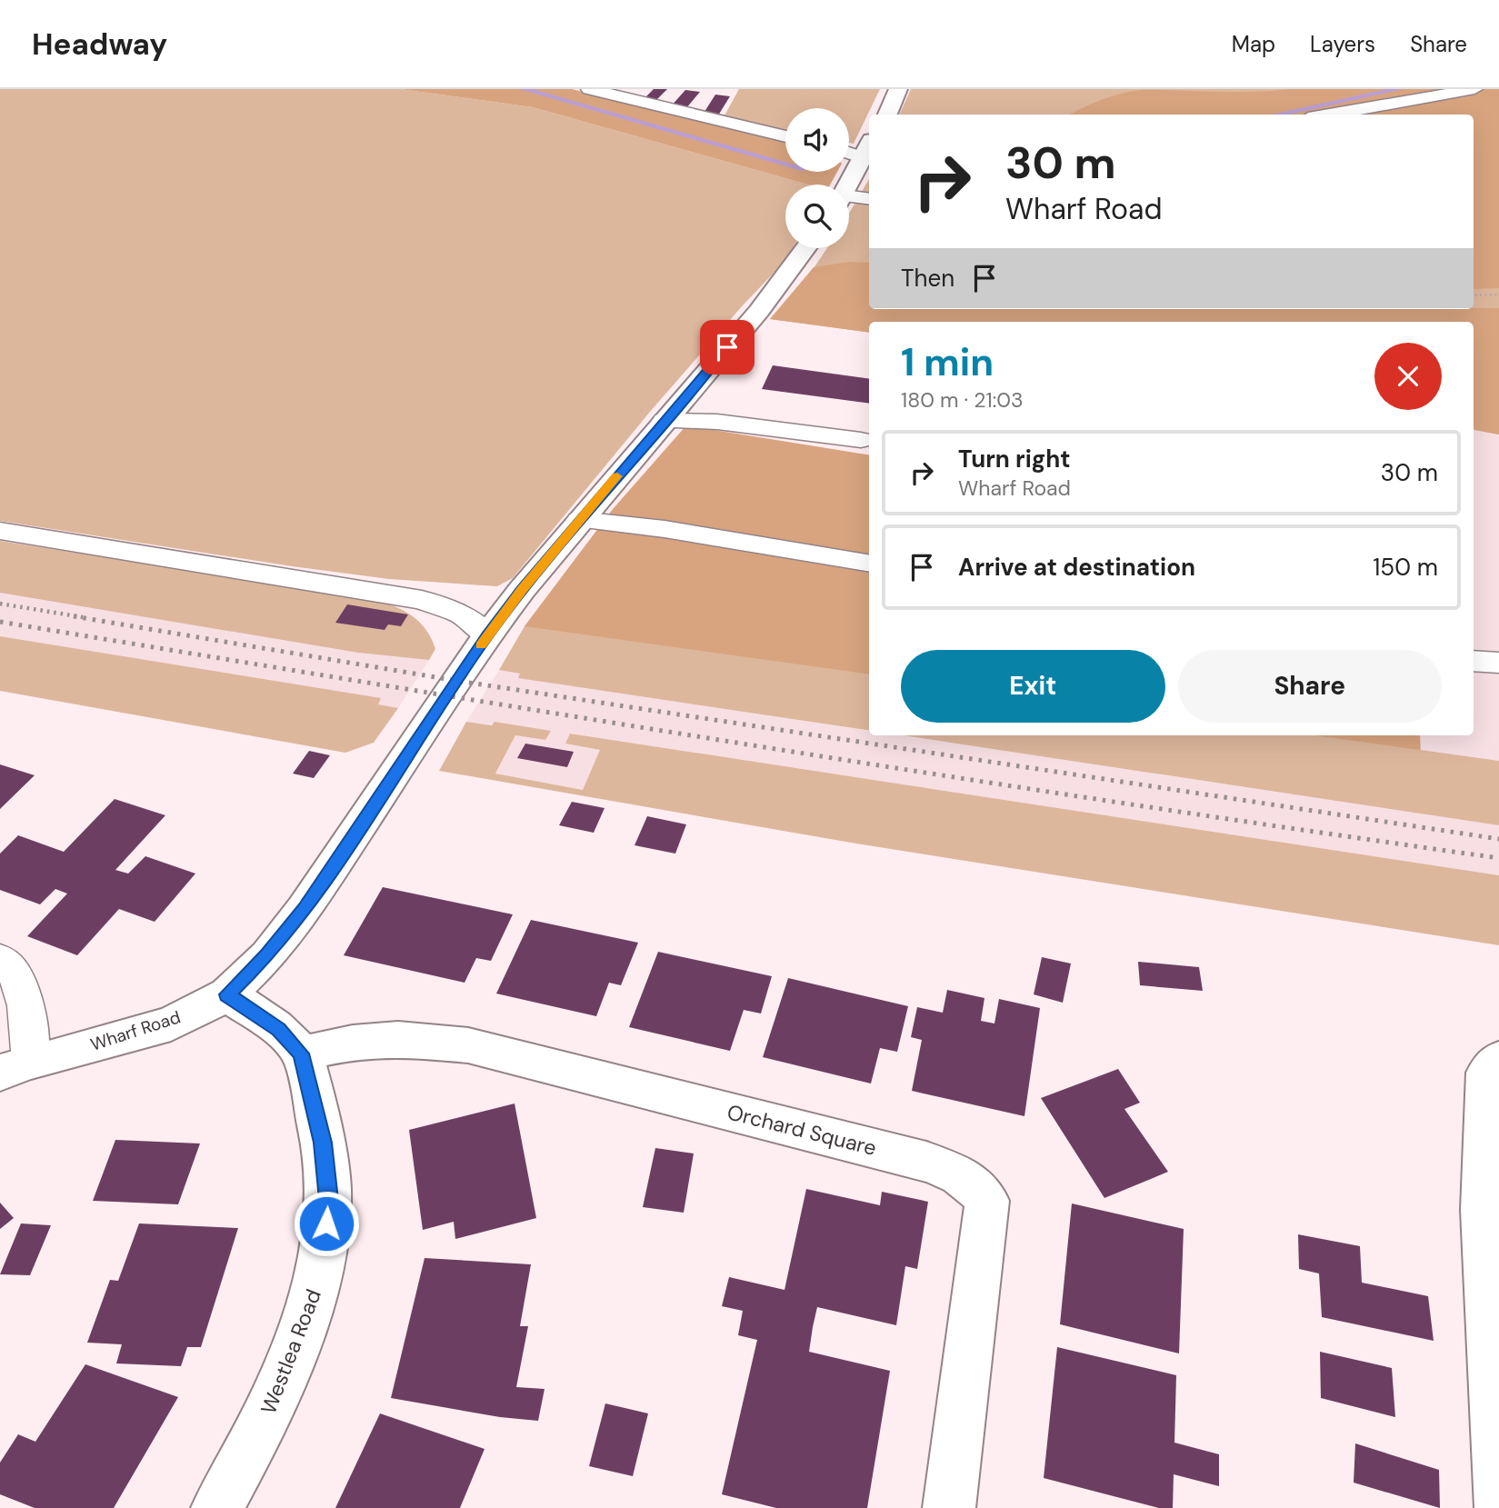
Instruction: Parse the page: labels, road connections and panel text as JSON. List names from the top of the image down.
{
  "streets": {
    "street": ["Wharf Road", "Orchard Square", "Westlea Road"]
  },
  "crossings": [
    ["Wharf Road", "Westlea Road"],
    ["Orchard Square", "Westlea Road"]
  ],
  "page": {
    "header": "Headway",
    "nav": ["Map", "Layers", "Share"],
    "turn": ["30 m", "Wharf Road"],
    "then": "Then",
    "heading": ["1 min", "180 m · 21:03"],
    "list": [
      {
        "name": "Turn right",
        "note": "Wharf Road",
        "value": "30 m"
      },
      {
        "name": "Arrive at destination",
        "value": "150 m"
      }
    ],
    "buttons": ["Exit", "Share"]
  }
}
